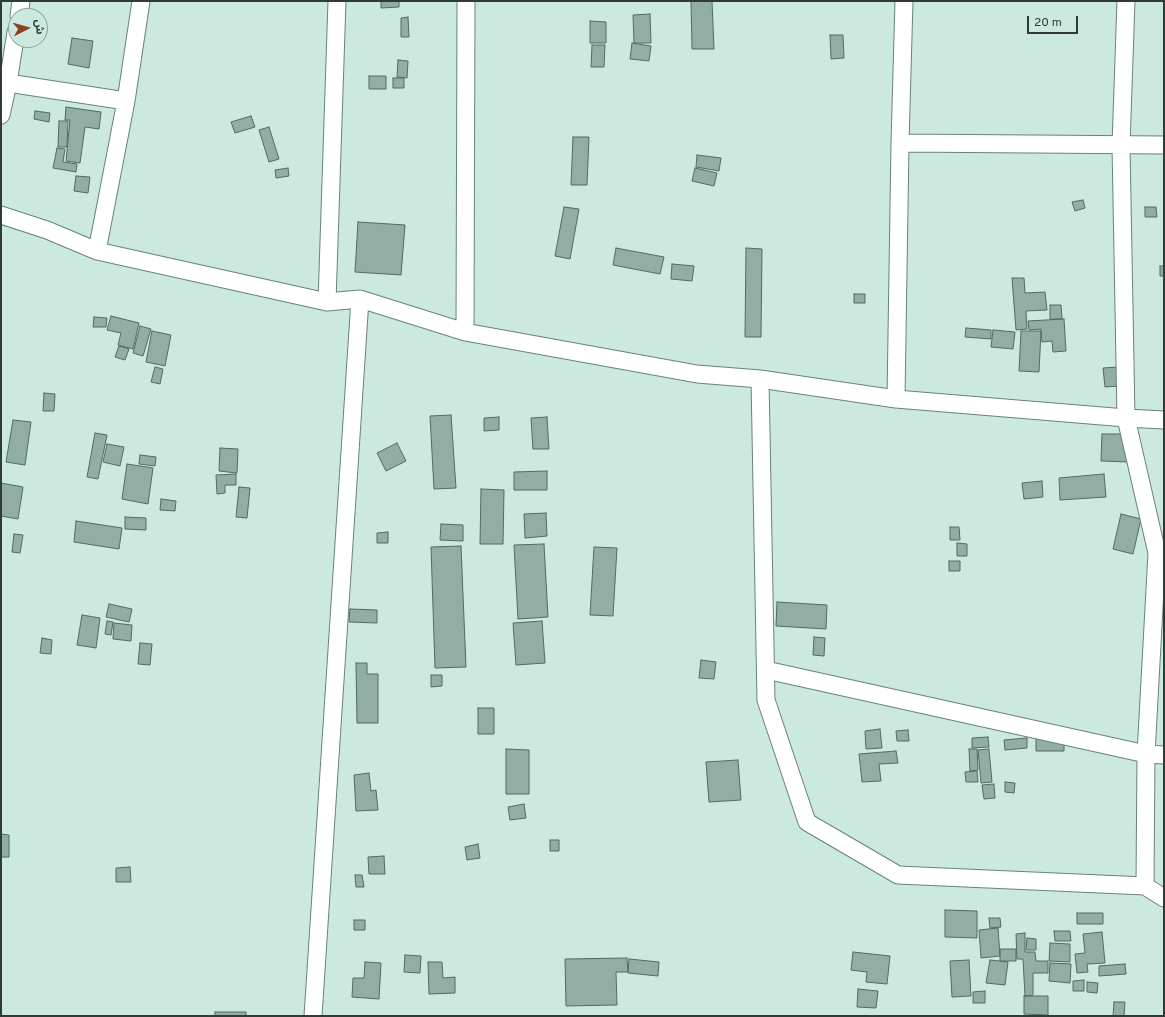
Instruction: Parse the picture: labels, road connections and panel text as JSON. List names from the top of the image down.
{
  "scale_bar": "20 m",
  "north": "right"
}
